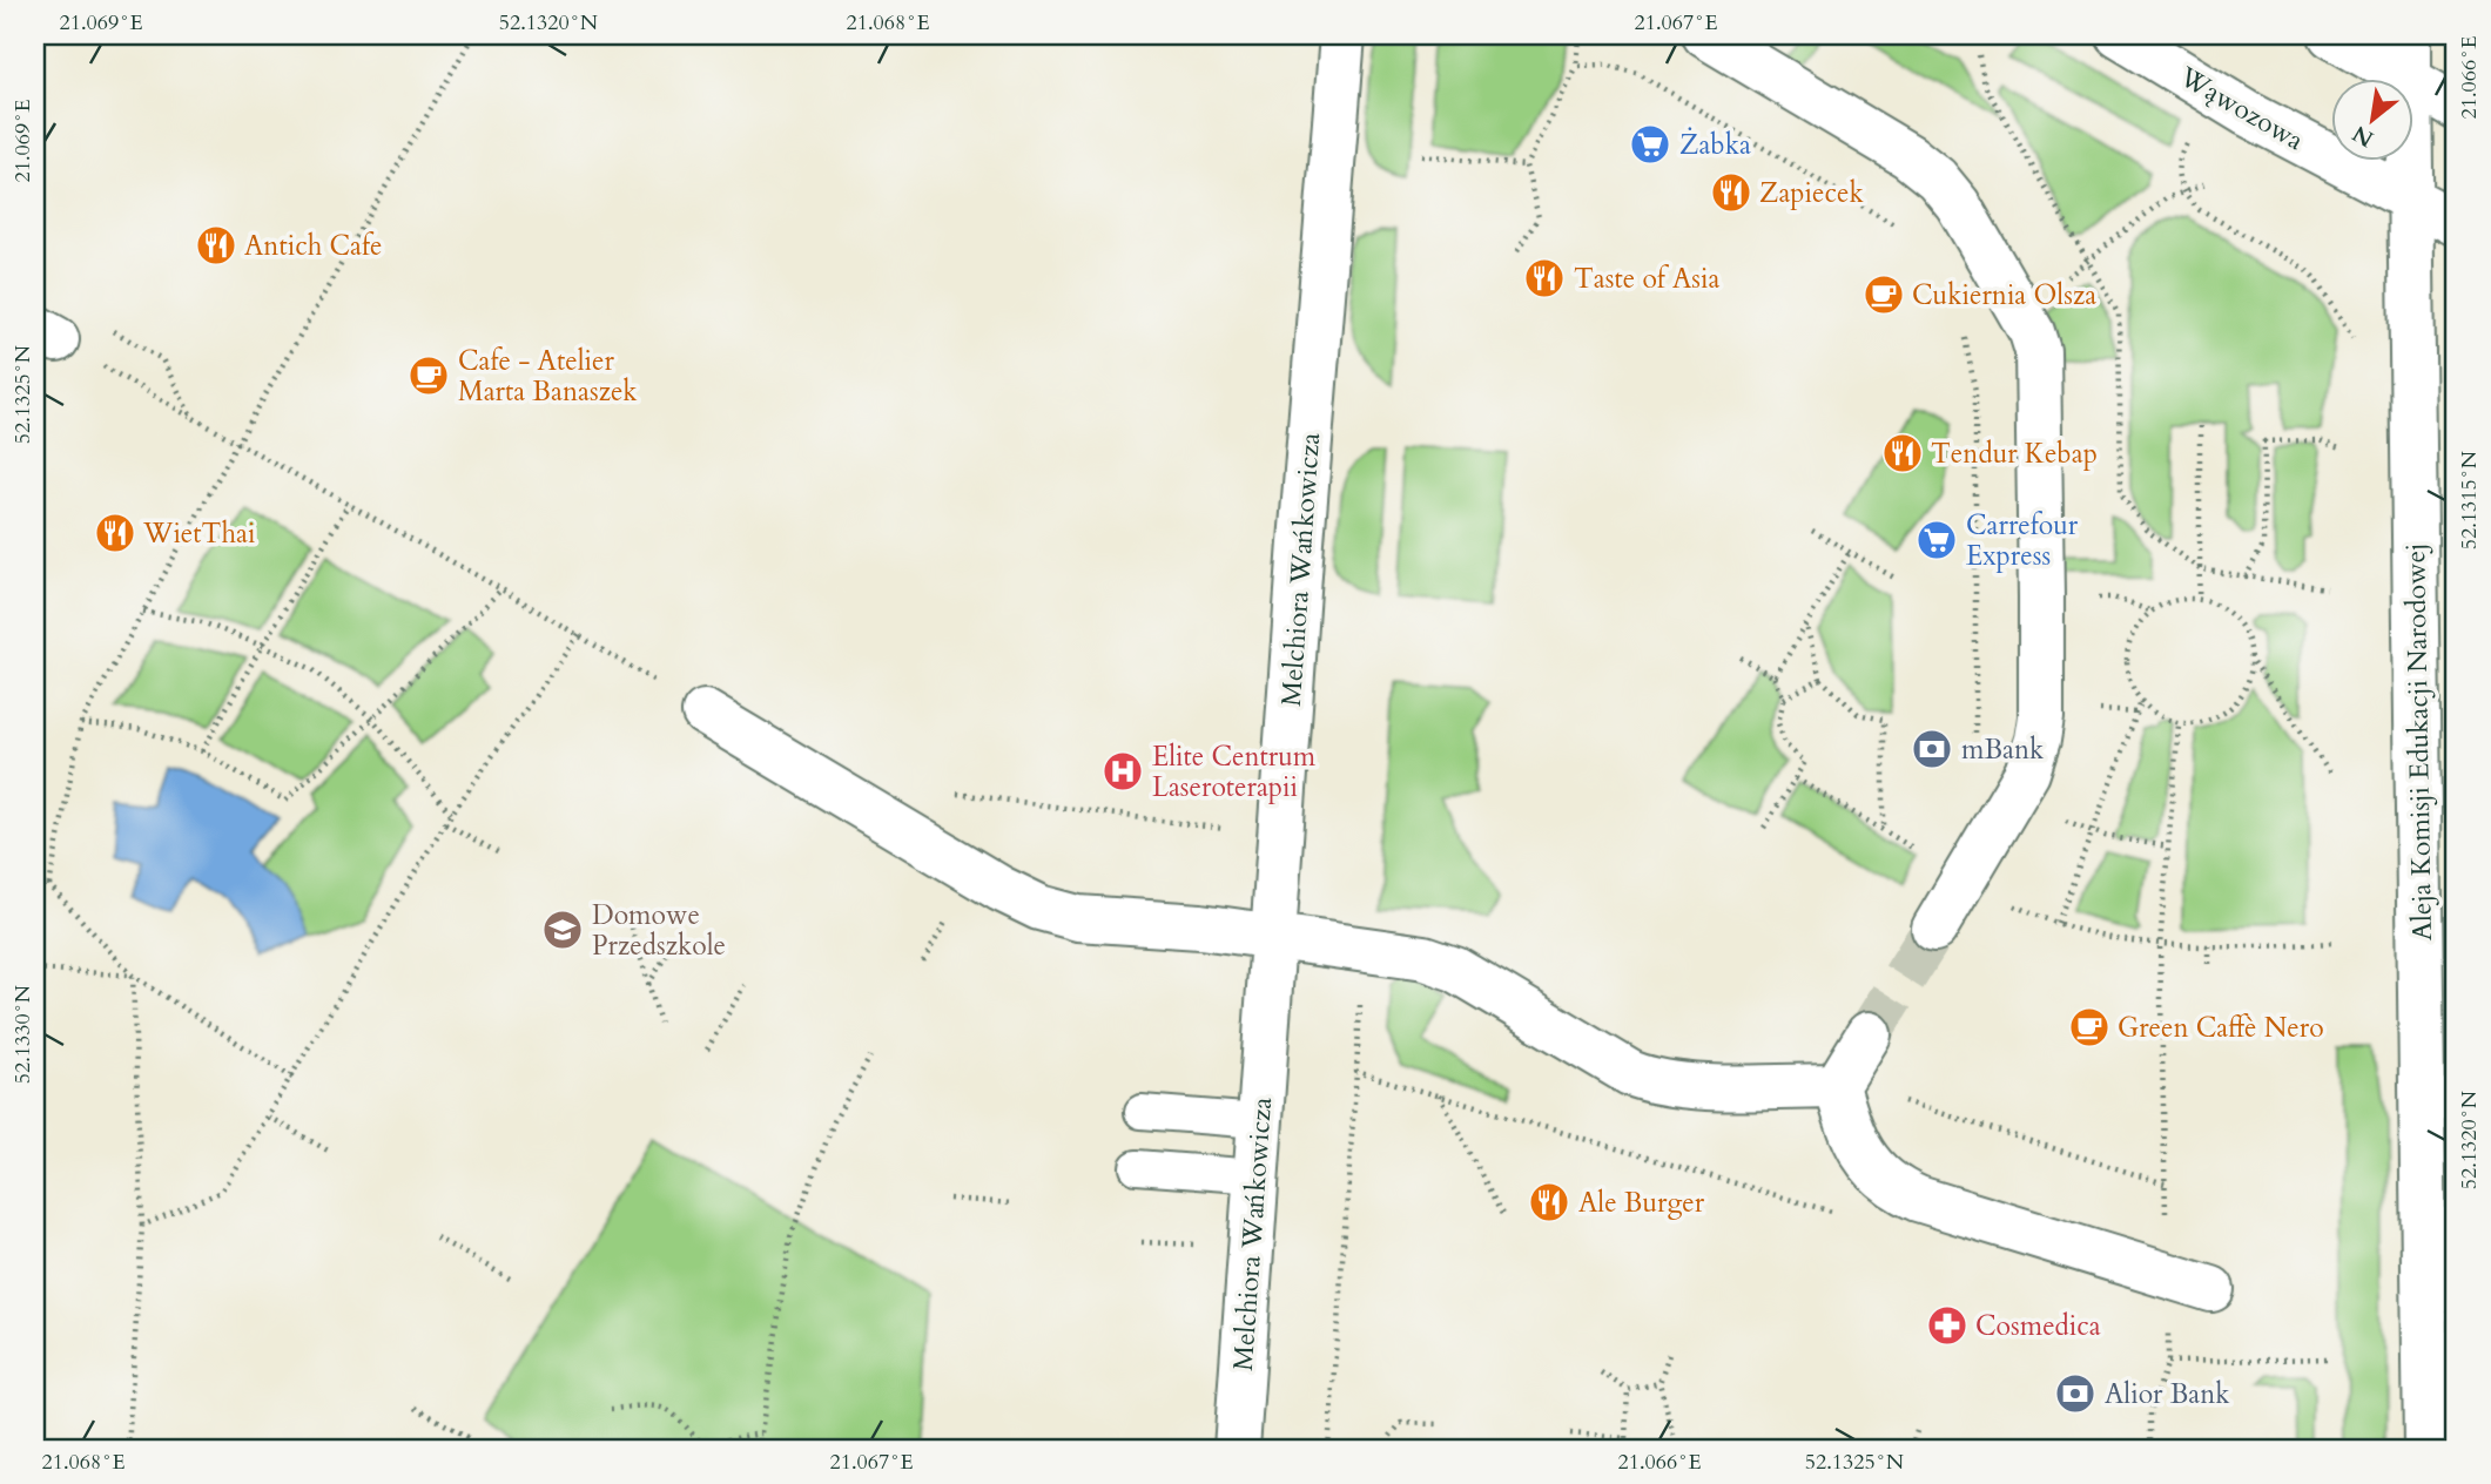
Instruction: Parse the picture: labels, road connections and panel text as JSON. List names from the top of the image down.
{
  "streets": {
    "street": ["Wąwozowa", "Melchiora Wańkowicza", "Aleja Komisji Edukacji Narodowej"]
  },
  "crossings": [
    ["Wąwozowa", "Aleja Komisji Edukacji Narodowej"]
  ],
  "places": {
    "supermarket": ["Żabka", "Carrefour Express"],
    "restaurant": [
      "Zapiecek",
      "Antich Cafe",
      "Taste of Asia",
      "Tendur Kebap",
      "WietThai",
      "Ale Burger"
    ],
    "cafe": ["Cukiernia Olsza", "Cafe - Atelier Marta Banaszek", "Green Caffè Nero"],
    "bank": ["mBank", "Alior Bank"],
    "hospital": ["Elite Centrum Laseroterapii"],
    "school or university": ["Domowe Przedszkole"],
    "pharmacy": ["Cosmedica"]
  },
  "north": "bottom left",
  "coordinates": [
    "21.069°E",
    "52.1320°N",
    "21.068°E",
    "21.067°E",
    "21.066°E",
    "52.1325°N",
    "52.1315°N",
    "52.1330°N"
  ]
}
